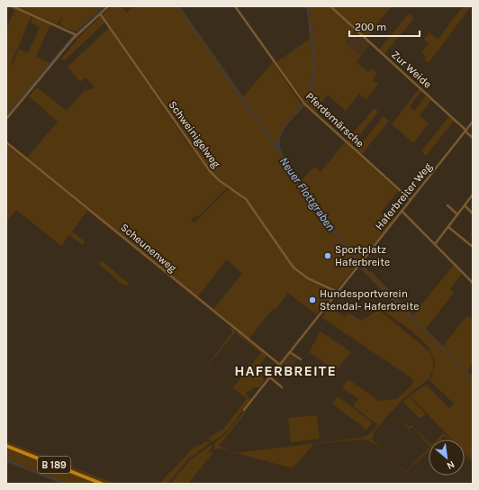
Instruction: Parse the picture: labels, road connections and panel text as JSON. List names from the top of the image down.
{
  "streets": {
    "main road": ["B 189"],
    "street": [
      "Zur Weide",
      "Pferdemärsche",
      "Schweinigelweg",
      "Haferbreiter Weg",
      "Scheunenweg"
    ]
  },
  "crossings": [
    ["Zur Weide", "Haferbreiter Weg"],
    ["Pferdemärsche", "Haferbreiter Weg"],
    ["Schweinigelweg", "Haferbreiter Weg"]
  ],
  "districts": ["HAFERBREITE"],
  "water": ["Neuer Flottgraben"],
  "places": ["Sportplatz Haferbreite", "Hundesportverein Stendal- Haferbreite"],
  "scale_bar": "200 m",
  "north": "bottom right"
}
